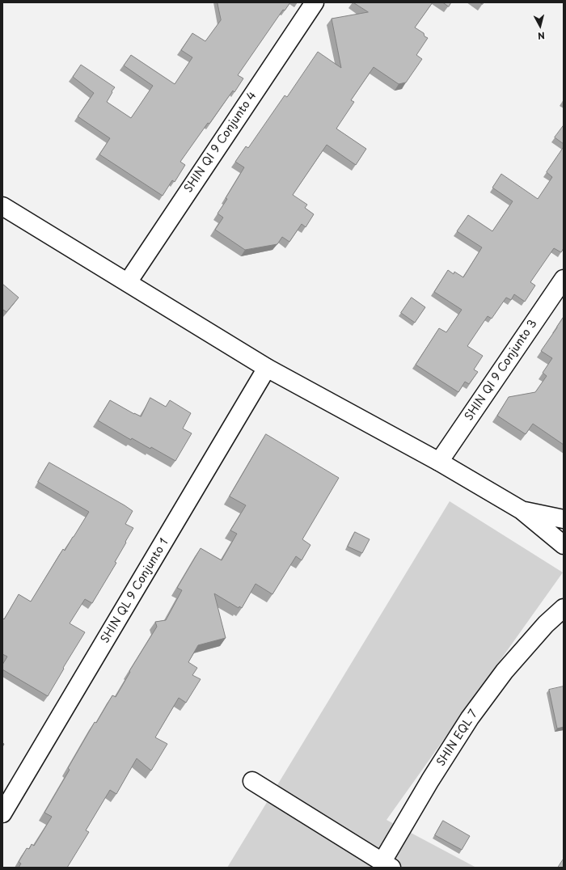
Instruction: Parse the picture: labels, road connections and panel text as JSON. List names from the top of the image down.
{
  "streets": {
    "street": [
      "SHIN QI 9 Conjunto 4",
      "SHIN QI 9 Conjunto 3",
      "SHIN QL 9 Conjunto 1",
      "SHIN EQL 7"
    ]
  },
  "north": "bottom"
}
